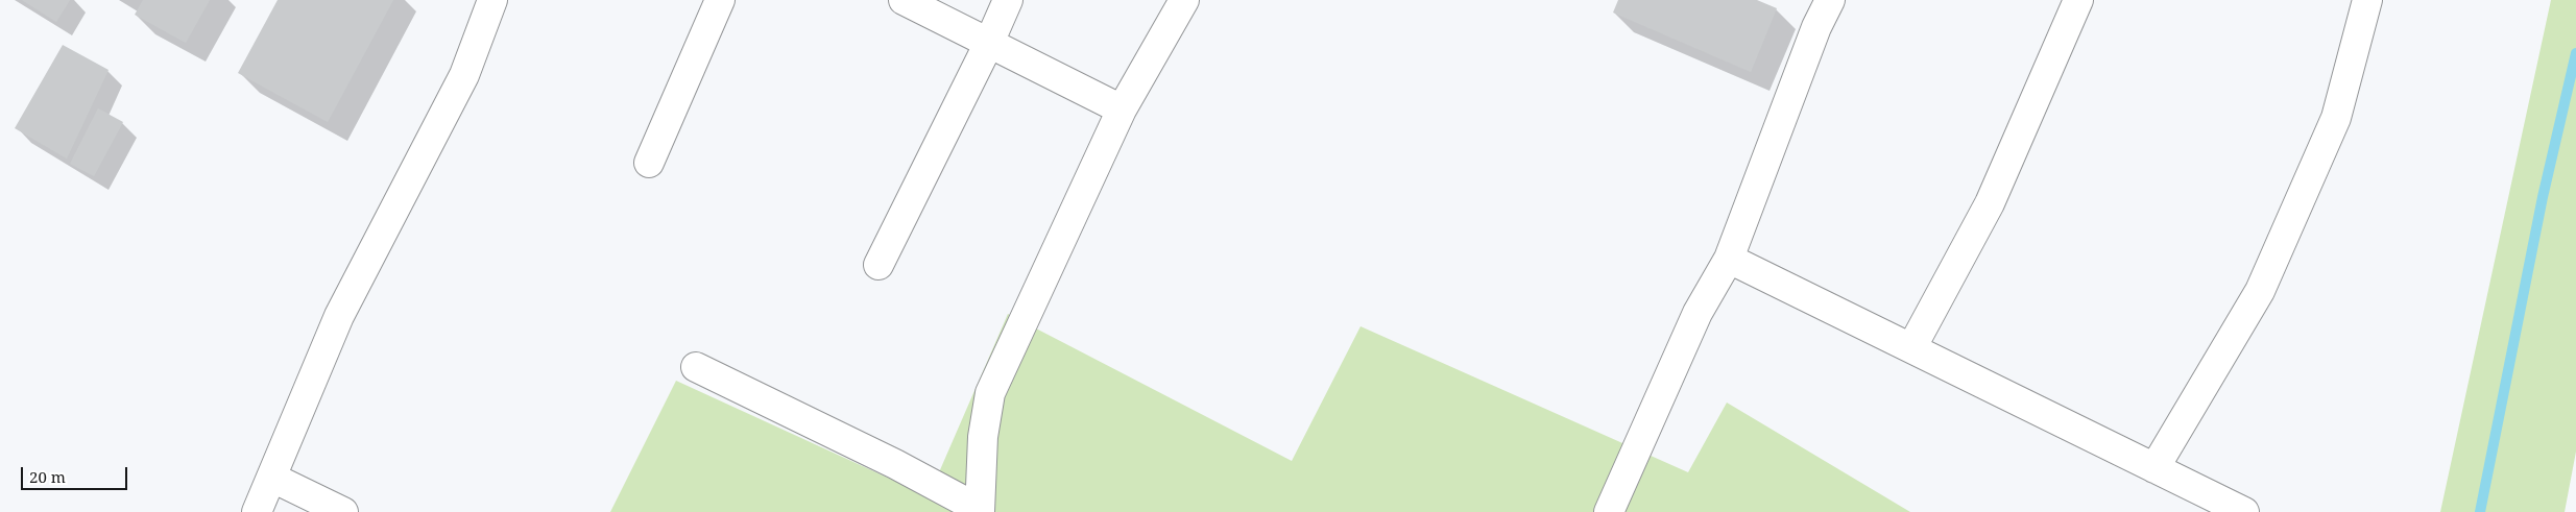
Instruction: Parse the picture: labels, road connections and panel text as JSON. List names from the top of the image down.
{
  "scale_bar": "20 m"
}
